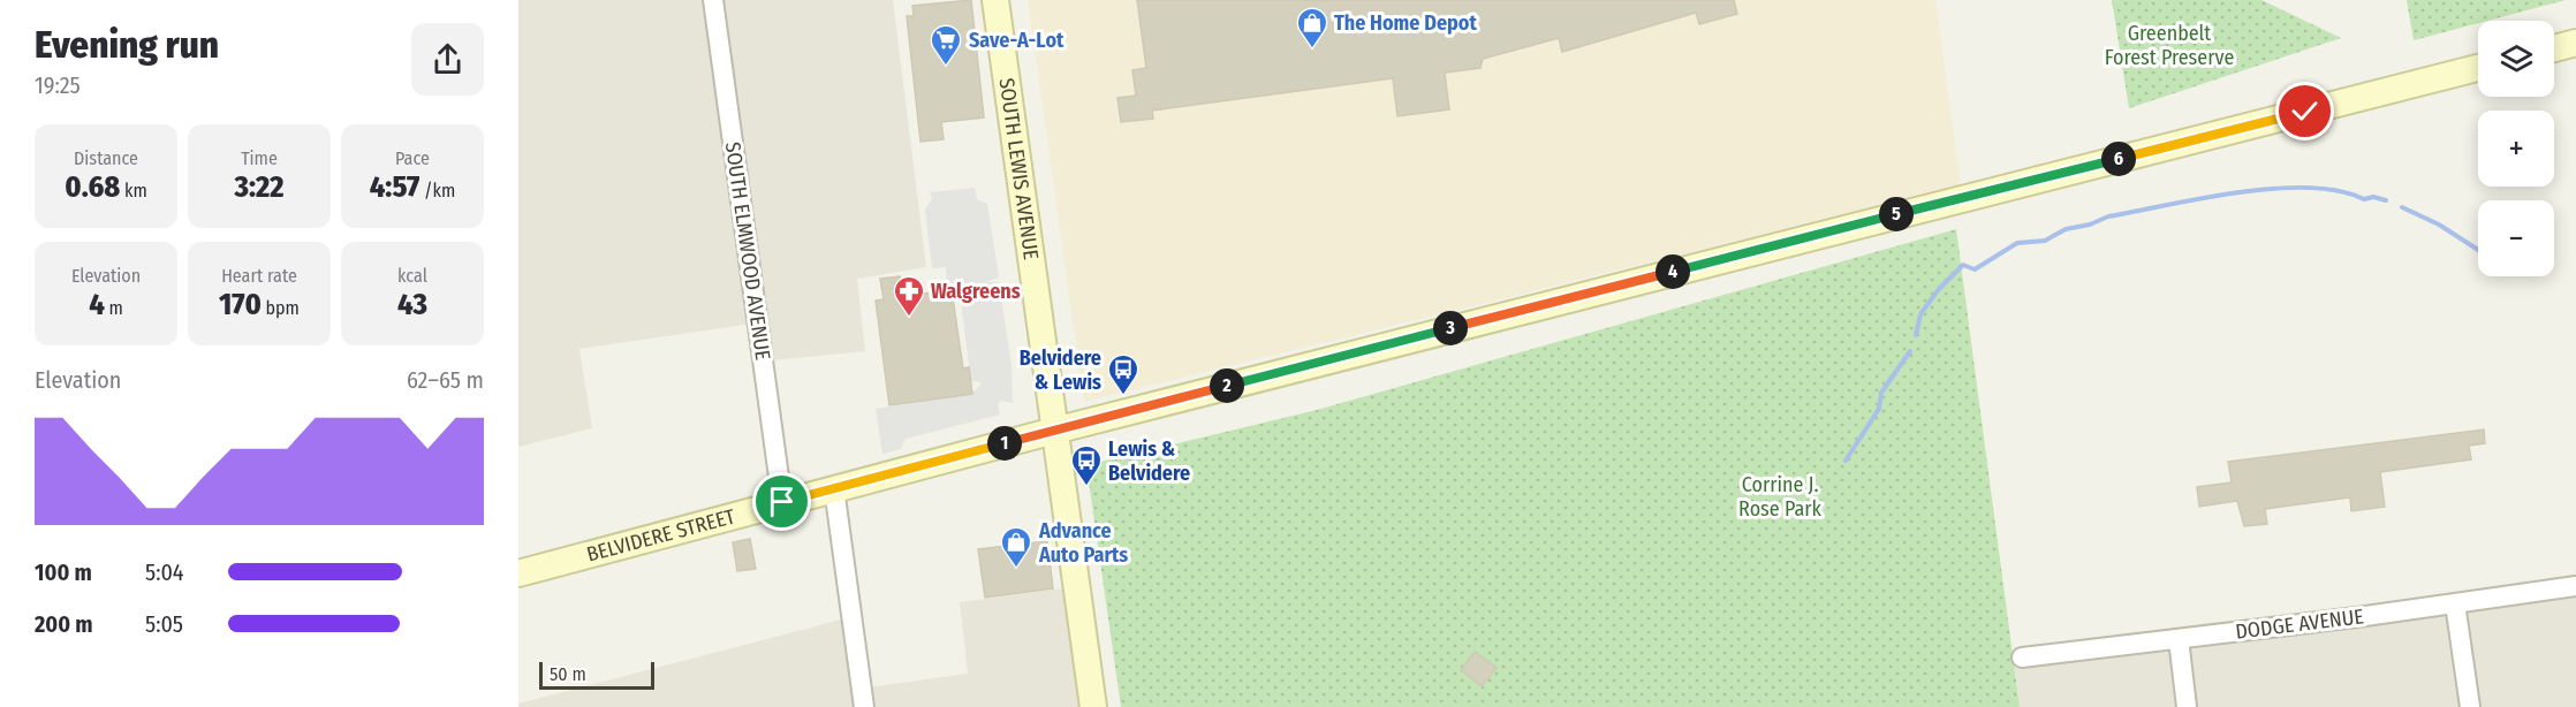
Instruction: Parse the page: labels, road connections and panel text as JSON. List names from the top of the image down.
{
  "streets": {
    "main road": ["SOUTH LEWIS AVENUE", "BELVIDERE STREET"],
    "street": ["SOUTH ELMWOOD AVENUE", "DODGE AVENUE"]
  },
  "crossings": [
    ["SOUTH LEWIS AVENUE", "BELVIDERE STREET"],
    ["SOUTH ELMWOOD AVENUE", "BELVIDERE STREET"]
  ],
  "parks": ["Greenbelt Forest Preserve", "Corrine J. Rose Park"],
  "places": {
    "shop": ["The Home Depot", "Advance Auto Parts"],
    "supermarket": ["Save-A-Lot"],
    "pharmacy": ["Walgreens"],
    "bus stop": ["Belvidere & Lewis", "Lewis & Belvidere"]
  },
  "scale_bar": "50 m",
  "page": {
    "heading": ["Evening run", "19:25"],
    "map_buttons": ["+", "−"],
    "stats": [
      ["Distance", "0.68 km"],
      ["Time", "3:22"],
      ["Pace", "4:57 /km"],
      ["Elevation", "4 m"],
      ["Heart rate", "170 bpm"],
      ["kcal", "43"]
    ],
    "pins": [
      "6",
      "5",
      "4",
      "3",
      "2",
      "1"
    ],
    "chart": ["Elevation", "62–65 m"],
    "list": [
      {
        "name": "100 m",
        "note": "5:04"
      },
      {
        "name": "200 m",
        "note": "5:05"
      }
    ],
    "scale": "50 m"
  }
}
